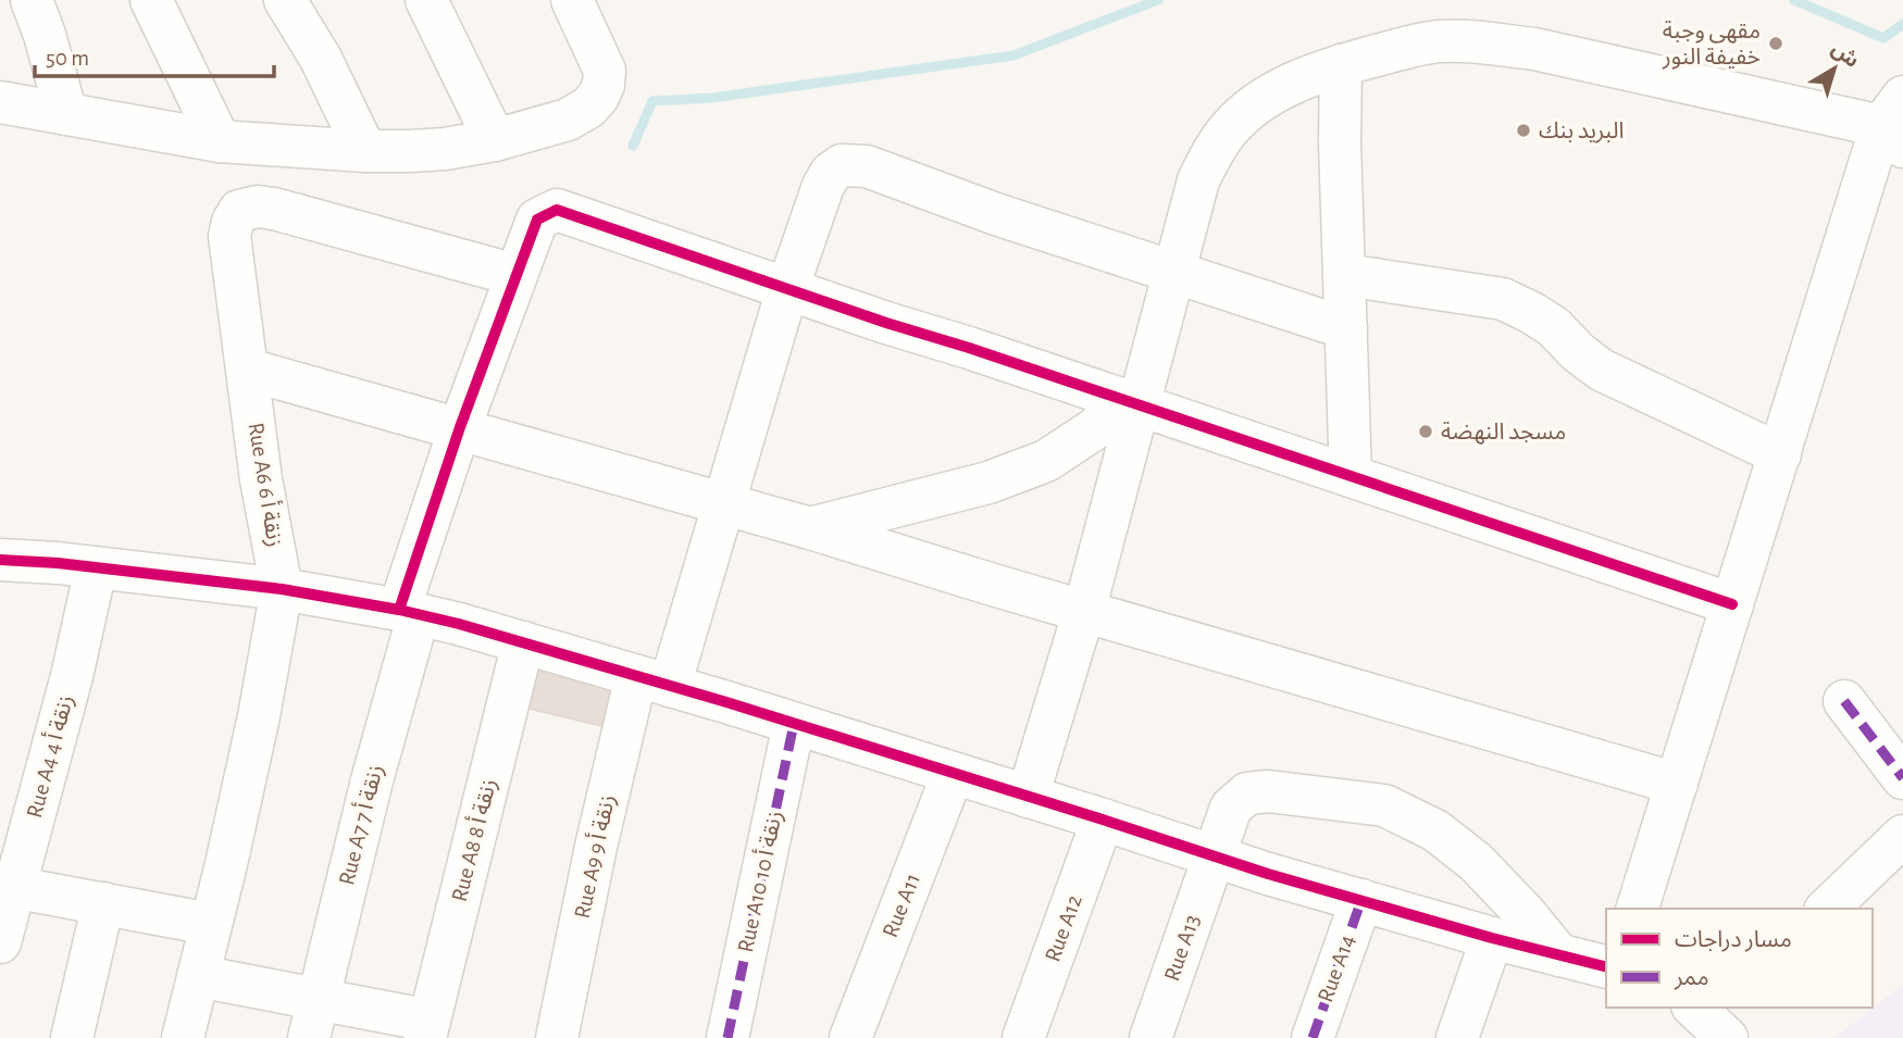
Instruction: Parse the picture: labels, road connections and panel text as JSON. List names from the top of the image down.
{
  "streets": {
    "street": [
      "Rue A6 زنقة أ 6",
      "Rue A4 زنقة أ 4",
      "Rue A7 زنقة أ 7",
      "Rue A8 زنقة أ 8",
      "Rue A9 زنقة أ 9",
      "Rue A10 زنقة أ 10",
      "Rue A11",
      "Rue A12",
      "Rue A13",
      "Rue A14"
    ]
  },
  "crossings": [
    ["Rue A6 زنقة أ 6", "Rue A7 زنقة أ 7"],
    ["Rue A7 زنقة أ 7", "Rue A9 زنقة أ 9"]
  ],
  "places": ["مقهى وجبة خفيفة النور", "البريد بنك", "مسجد النهضة"],
  "legend": ["مسار دراجات", "ممر"],
  "scale_bar": "50 m",
  "north": "top right"
}
